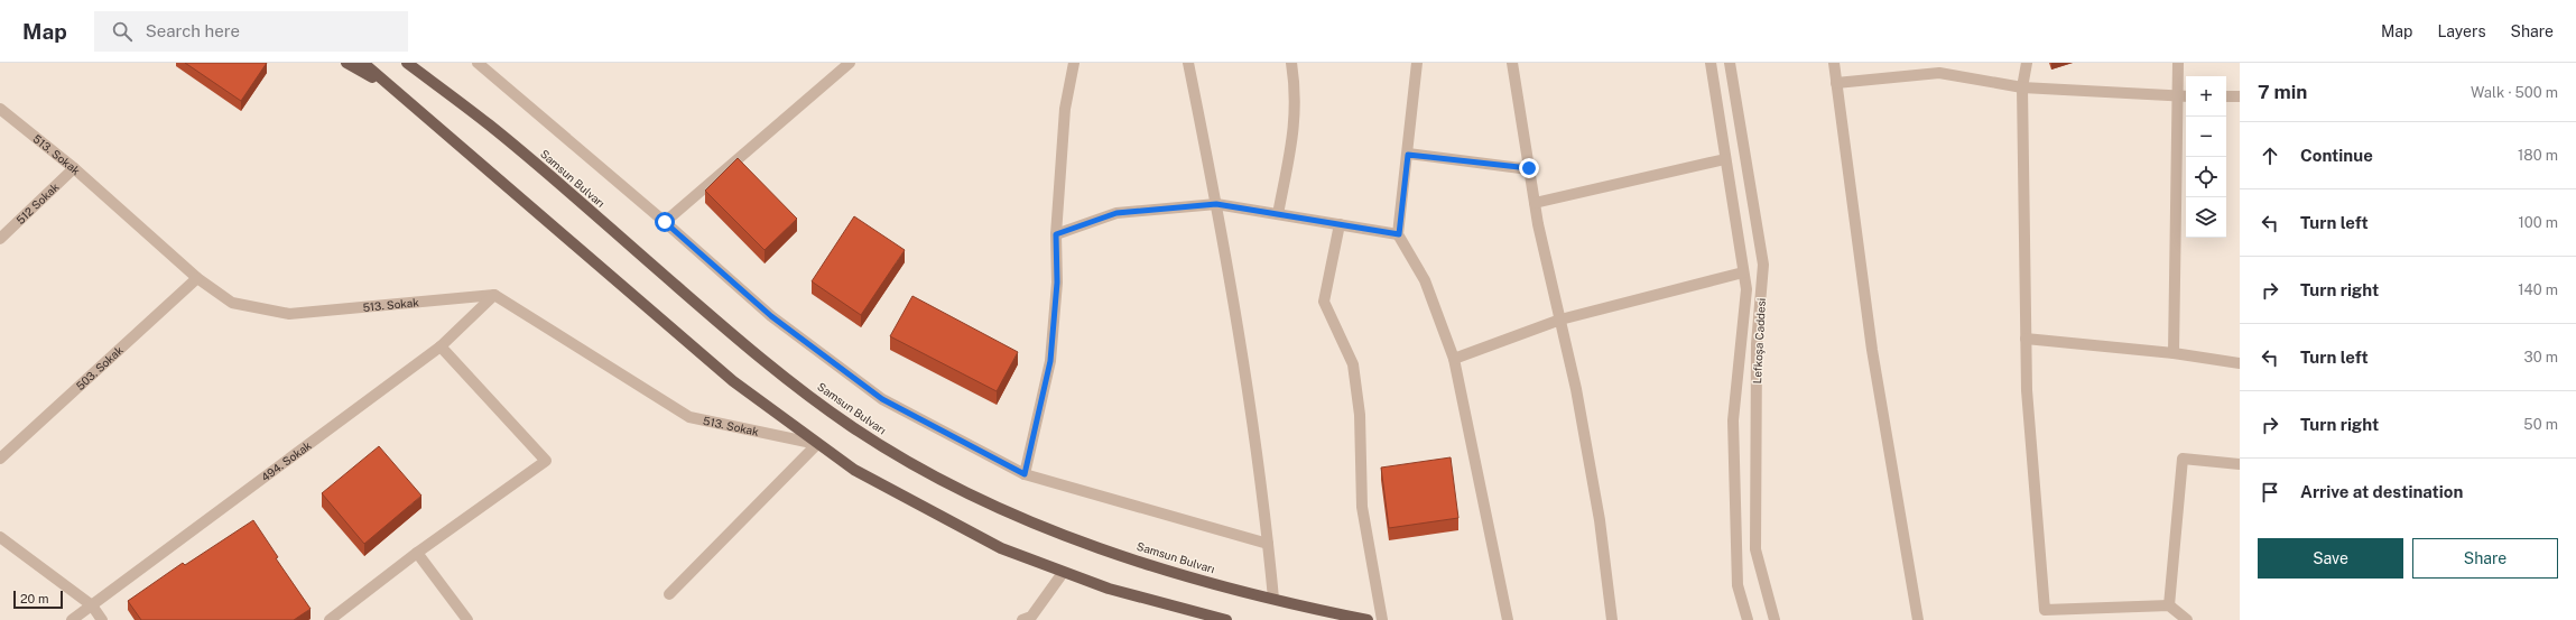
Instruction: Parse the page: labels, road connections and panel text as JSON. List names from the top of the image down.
{
  "streets": {
    "main road": ["Samsun Bulvarı"],
    "street": [
      "513. Sokak",
      "512 Sokak",
      "Lefkoşa Caddesi",
      "503. Sokak",
      "494. Sokak"
    ]
  },
  "crossings": [
    ["513. Sokak", "512 Sokak"],
    ["513. Sokak", "503. Sokak"],
    ["513. Sokak", "494. Sokak"]
  ],
  "scale_bar": "20 m",
  "page": {
    "header": "Map",
    "search": "Search here",
    "nav": ["Map", "Layers", "Share"],
    "heading": ["7 min", "Walk · 500 m"],
    "map_buttons": ["+", "−"],
    "list": [
      ["Continue", "180 m"],
      ["Turn left", "100 m"],
      ["Turn right", "140 m"],
      ["Turn left", "30 m"],
      ["Turn right", "50 m"],
      "Arrive at destination"
    ],
    "buttons": ["Save", "Share"],
    "scale": "20 m"
  }
}
